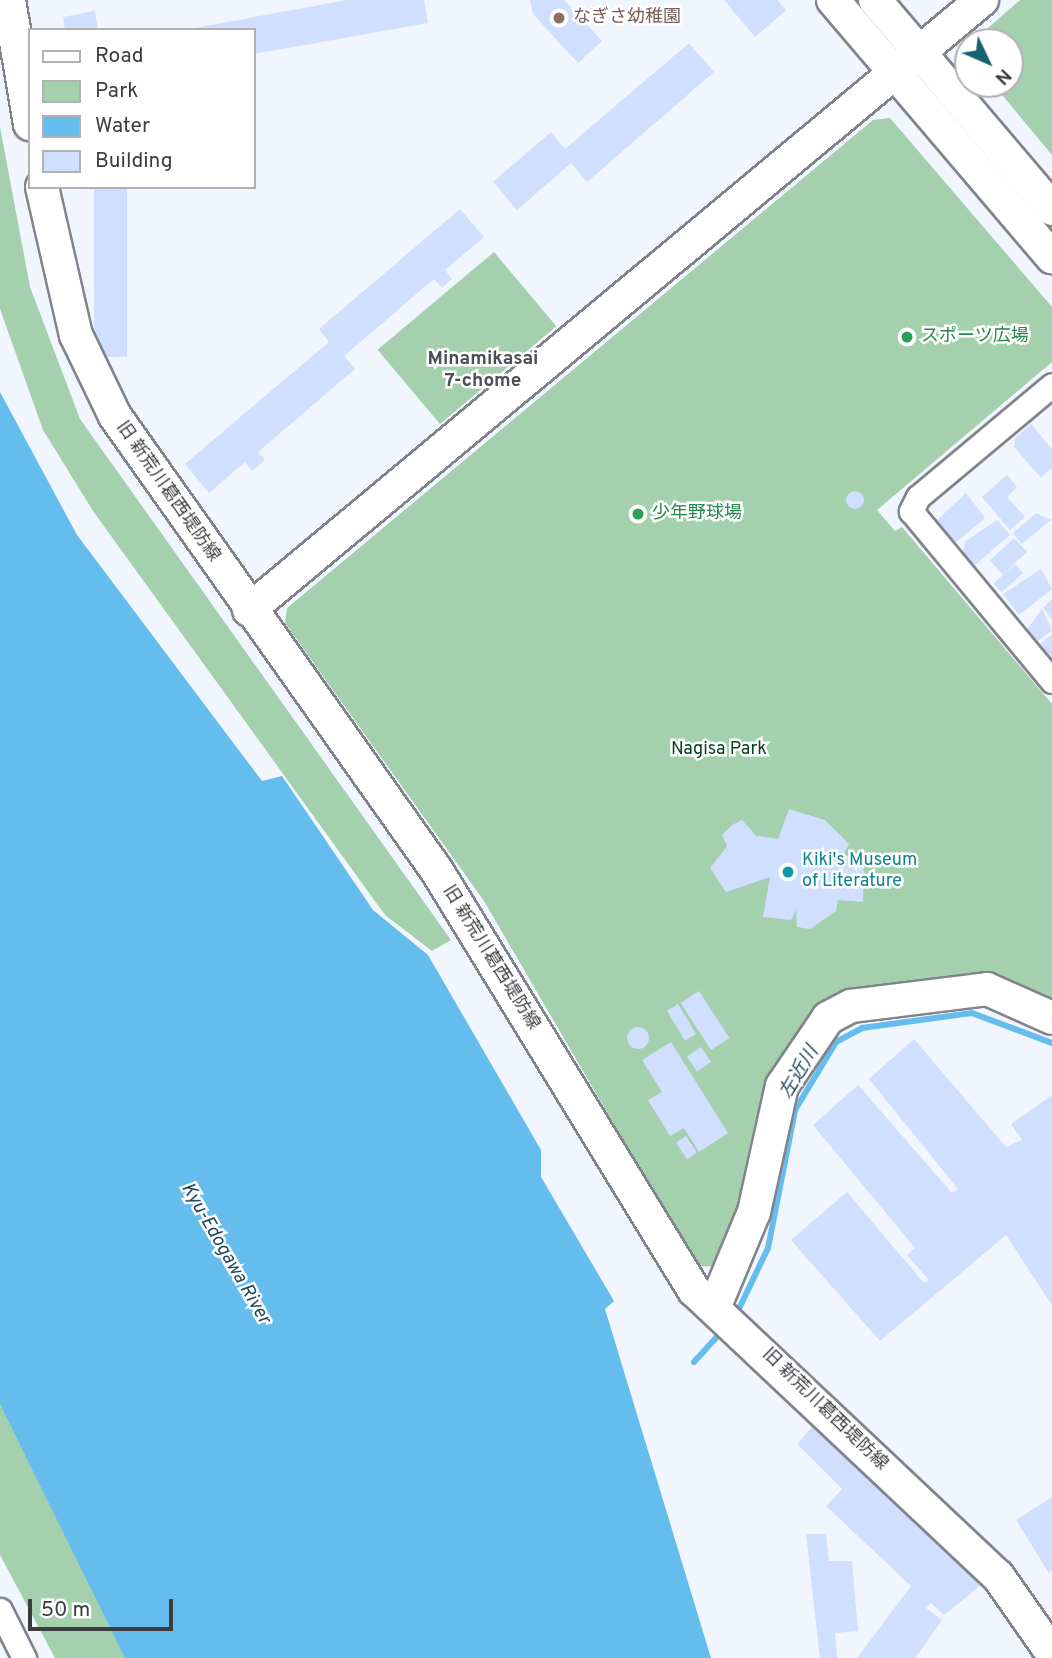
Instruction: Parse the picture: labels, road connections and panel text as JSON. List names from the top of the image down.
{
  "streets": {
    "street": ["旧 新荒川葛西堤防線"]
  },
  "districts": ["Minamikasai 7-chome"],
  "water": ["左近川", "Kyu-Edogawa River"],
  "parks": ["Nagisa Park"],
  "places": [
    "なぎさ幼稚園",
    "スポーツ広場",
    "少年野球場",
    "Kiki's Museum of Literature"
  ],
  "legend": [
    "Road",
    "Park",
    "Water",
    "Building"
  ],
  "scale_bar": "50 m",
  "north": "bottom right"
}
